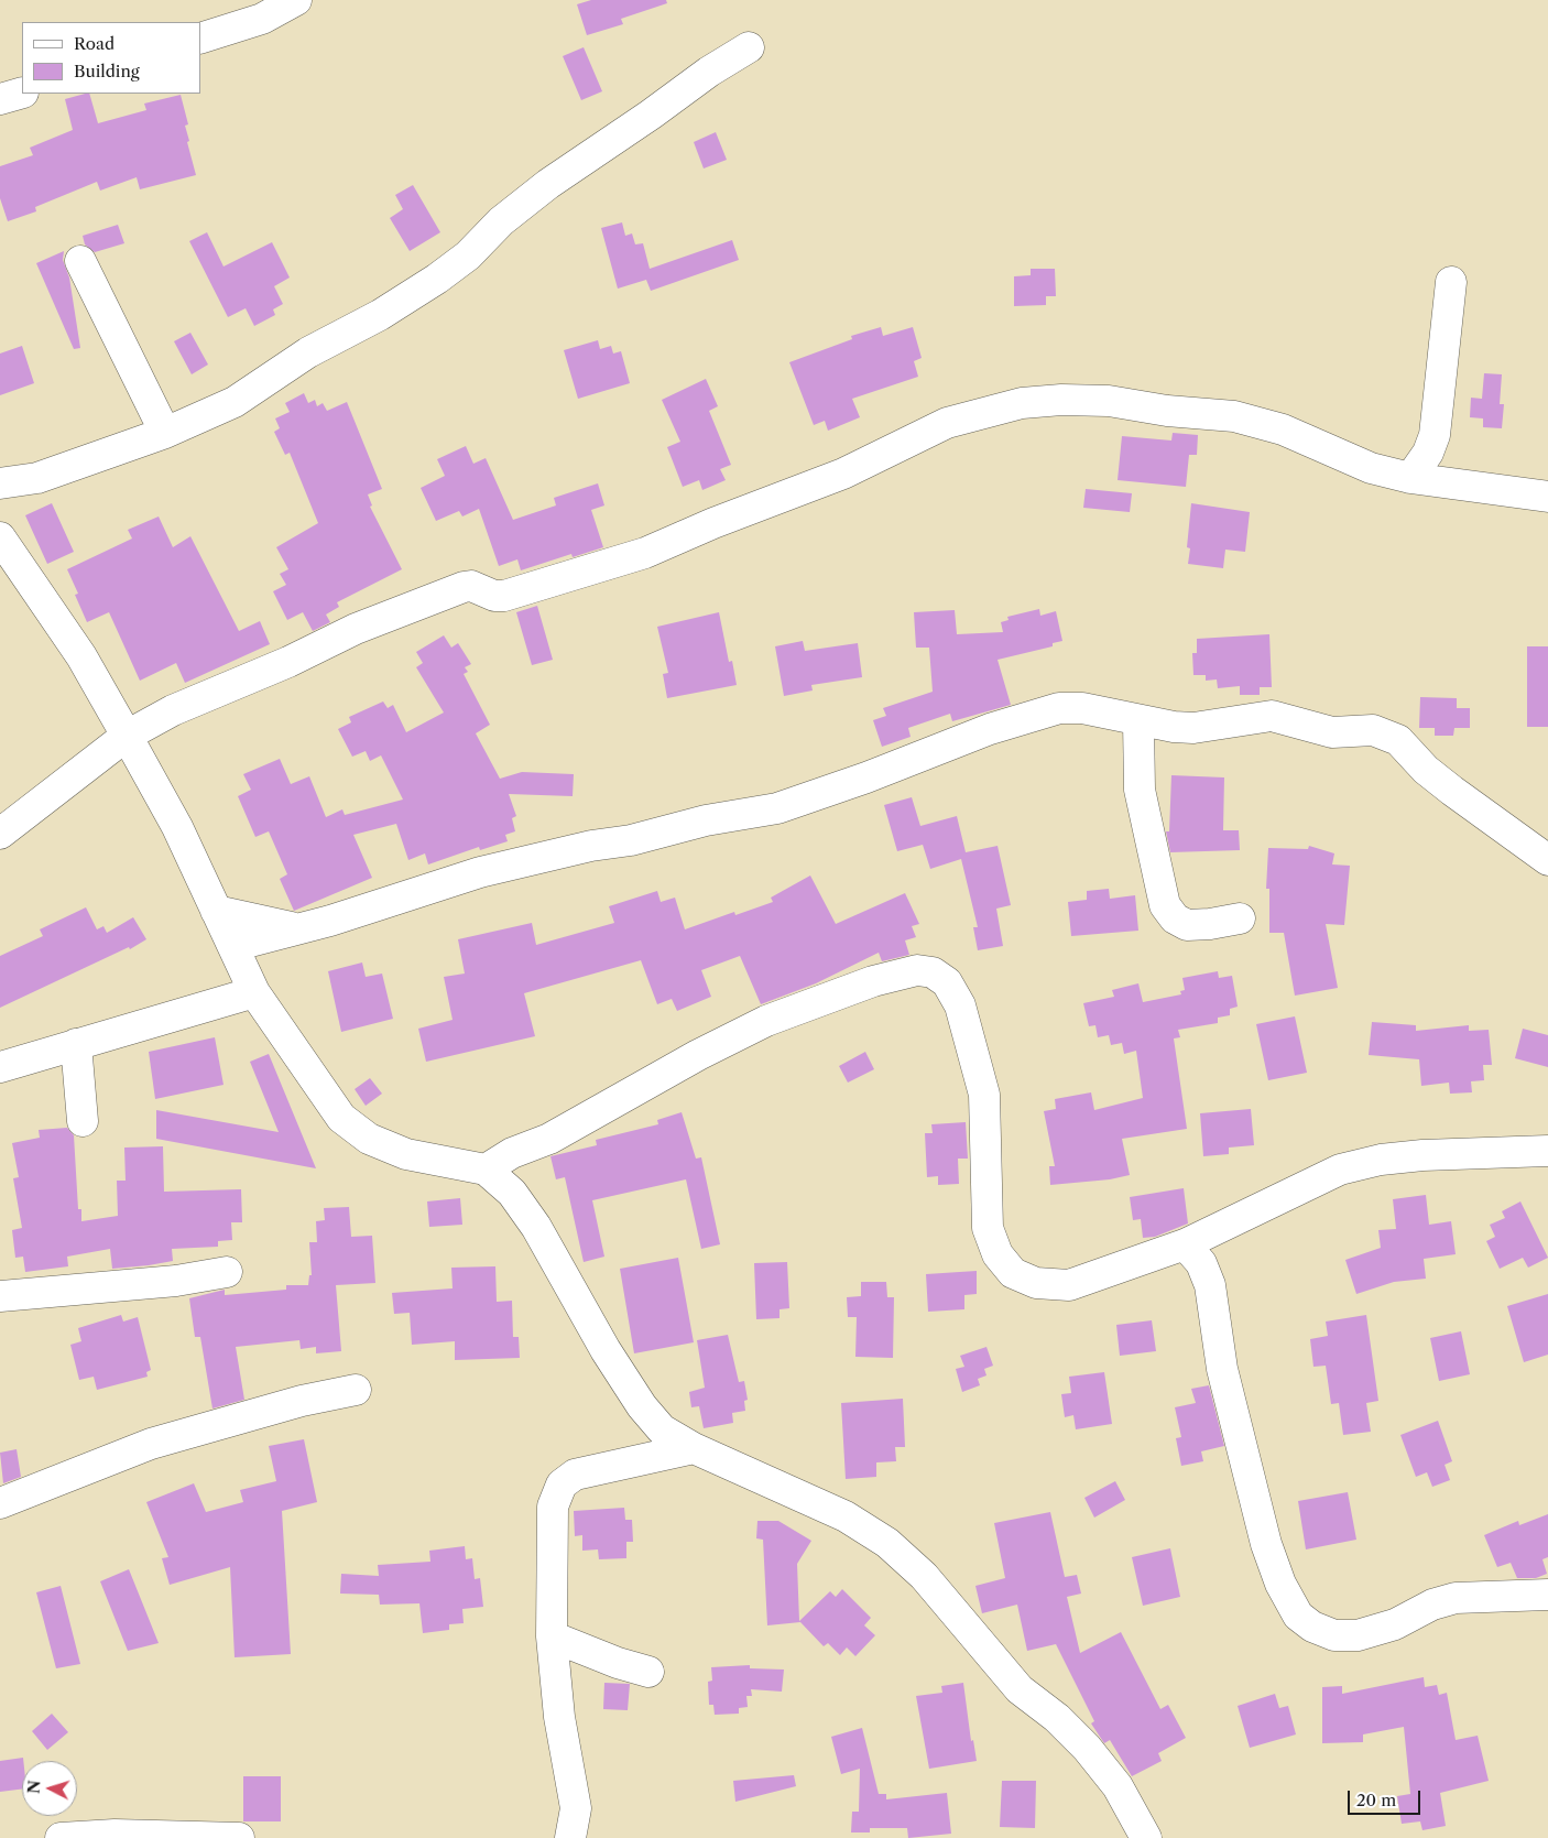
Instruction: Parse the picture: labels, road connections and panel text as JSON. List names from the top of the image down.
{
  "legend": ["Road", "Building"],
  "scale_bar": "20 m",
  "north": "left"
}
